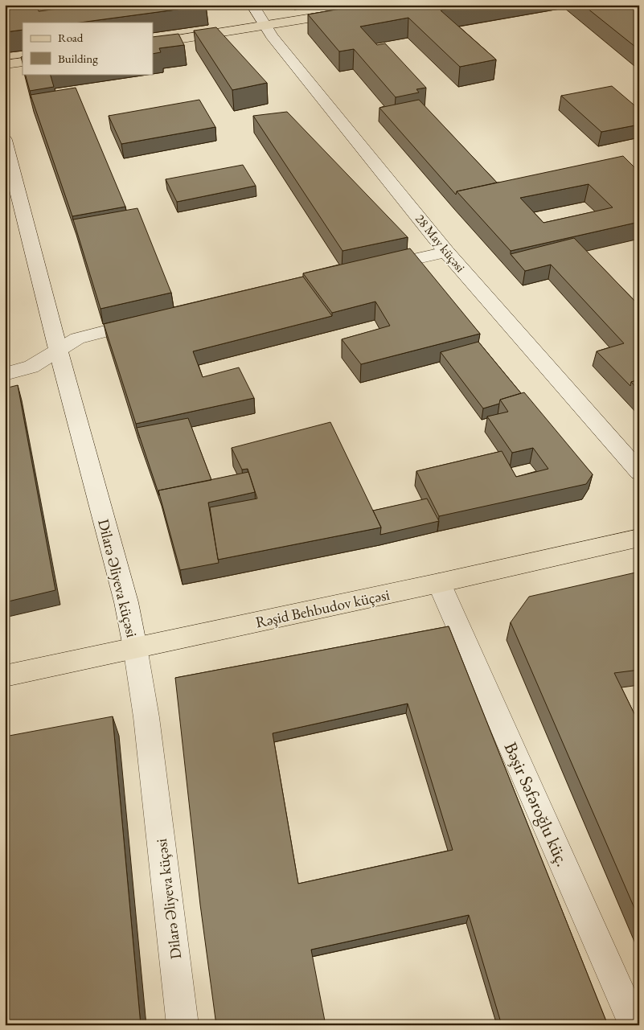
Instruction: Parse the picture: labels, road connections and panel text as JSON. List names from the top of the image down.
{
  "streets": {
    "main road": [
      "28 May küçəsi",
      "Dilarə Əliyeva küçəsi",
      "Rəşid Behbudov küçəsi",
      "Bəşir Səfəroğlu küç."
    ]
  },
  "crossings": [
    ["Dilarə Əliyeva küçəsi", "Rəşid Behbudov küçəsi"],
    ["Rəşid Behbudov küçəsi", "Bəşir Səfəroğlu küç."]
  ],
  "legend": ["Road", "Building"]
}
